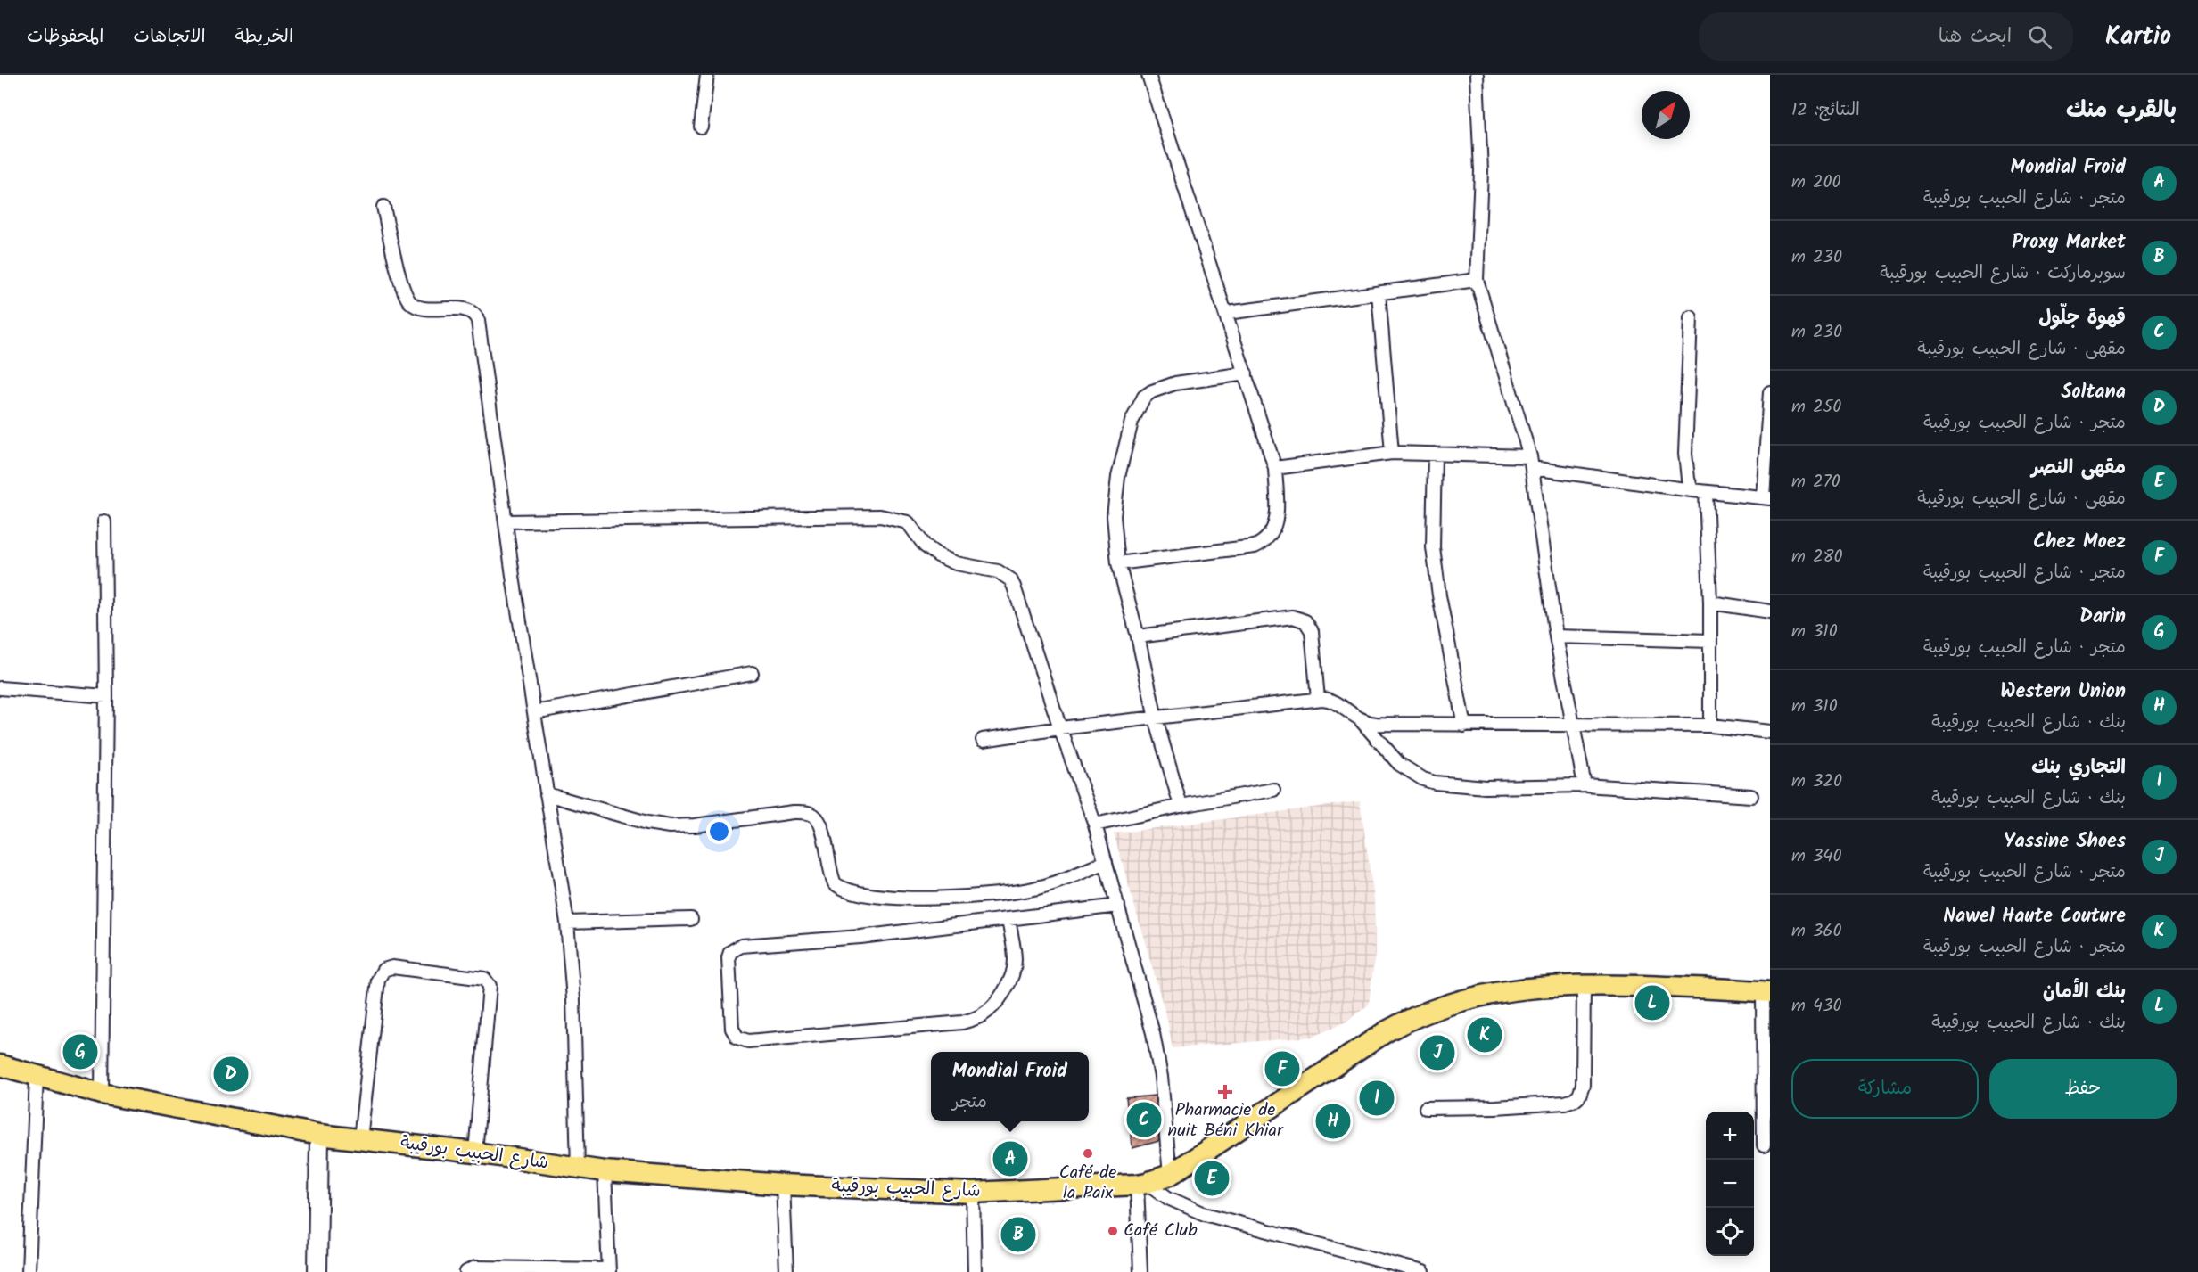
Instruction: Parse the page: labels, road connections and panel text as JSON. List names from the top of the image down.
{
  "streets": {
    "main road": ["شارع الحبيب بورقيبة"]
  },
  "places": {
    "health": ["Pharmacie de nuit Béni Khiar"],
    "other": ["Café de la Paix", "Café Club"]
  },
  "north": "top right",
  "page": {
    "header": "Kartio",
    "search": "ابحث هنا",
    "nav": ["الخريطة", "الاتجاهات", "المحفوظات"],
    "heading": ["بالقرب منك", "النتائج: 12"],
    "list": [
      {
        "mark": "A",
        "name": "Mondial Froid",
        "note": "متجر · شارع الحبيب بورقيبة",
        "value": "200 m"
      },
      {
        "mark": "B",
        "name": "Proxy Market",
        "note": "سوبرماركت · شارع الحبيب بورقيبة",
        "value": "230 m"
      },
      {
        "mark": "C",
        "name": "قهوة جلّول",
        "note": "مقهى · شارع الحبيب بورقيبة",
        "value": "230 m"
      },
      {
        "mark": "D",
        "name": "Soltana",
        "note": "متجر · شارع الحبيب بورقيبة",
        "value": "250 m"
      },
      {
        "mark": "E",
        "name": "مقهى النصر",
        "note": "مقهى · شارع الحبيب بورقيبة",
        "value": "270 m"
      },
      {
        "mark": "F",
        "name": "Chez Moez",
        "note": "متجر · شارع الحبيب بورقيبة",
        "value": "280 m"
      },
      {
        "mark": "G",
        "name": "Darin",
        "note": "متجر · شارع الحبيب بورقيبة",
        "value": "310 m"
      },
      {
        "mark": "H",
        "name": "Western Union",
        "note": "بنك · شارع الحبيب بورقيبة",
        "value": "310 m"
      },
      {
        "mark": "I",
        "name": "التجاري بنك",
        "note": "بنك · شارع الحبيب بورقيبة",
        "value": "320 m"
      },
      {
        "mark": "J",
        "name": "Yassine Shoes",
        "note": "متجر · شارع الحبيب بورقيبة",
        "value": "340 m"
      },
      {
        "mark": "K",
        "name": "Nawel Haute Couture",
        "note": "متجر · شارع الحبيب بورقيبة",
        "value": "360 m"
      },
      {
        "mark": "L",
        "name": "بنك الأمان",
        "note": "بنك · شارع الحبيب بورقيبة",
        "value": "430 m"
      }
    ],
    "pins": [
      "L",
      "K",
      "G",
      "J",
      "F",
      "D",
      "I",
      "C",
      "H",
      "A",
      "E",
      "B"
    ],
    "buttons": ["حفظ", "مشاركة"],
    "popup": ["Mondial Froid", "متجر"],
    "map_buttons": ["+", "−"]
  }
}
